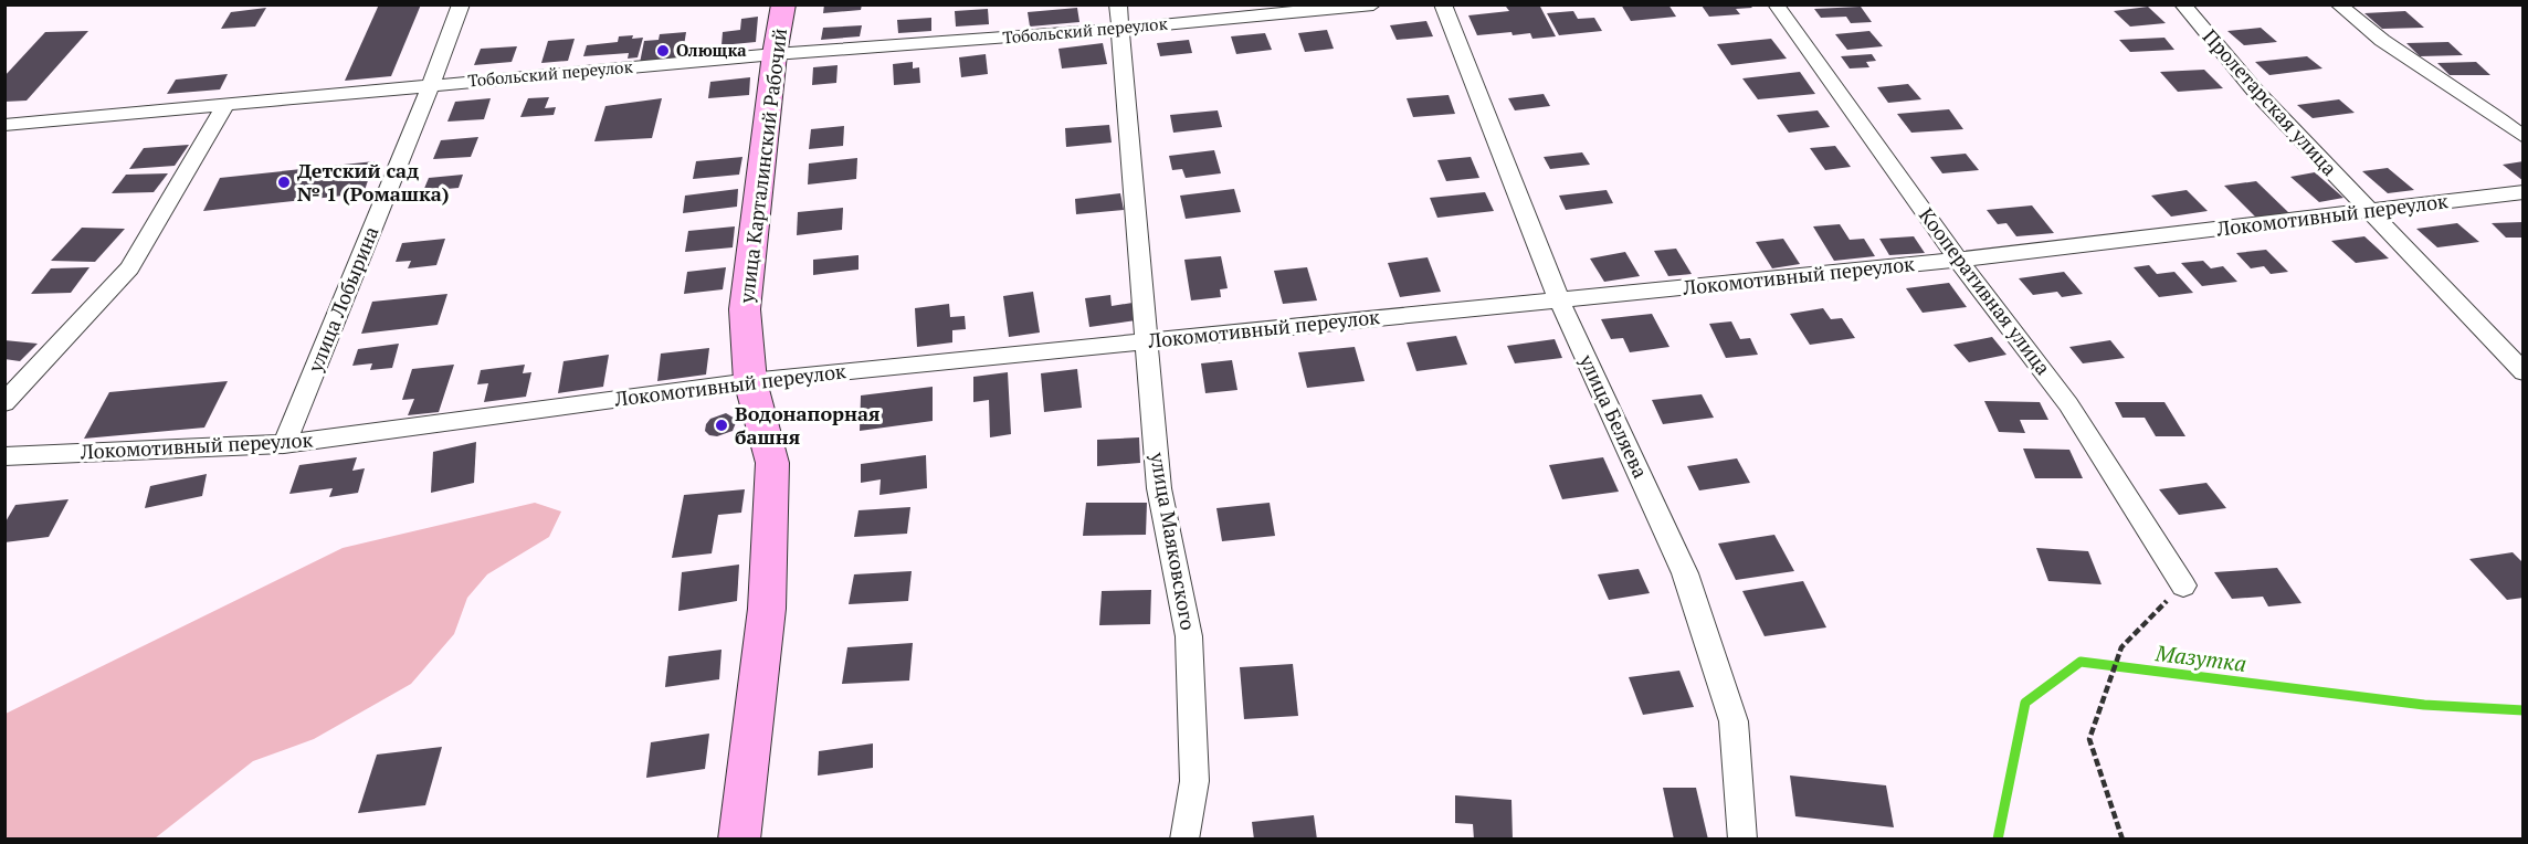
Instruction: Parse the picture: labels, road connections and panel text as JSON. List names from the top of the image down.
{
  "streets": {
    "street": [
      "Тобольский переулок",
      "Пролетарская улица",
      "улица Карталинский Рабочий",
      "Локомотивный переулок",
      "Кооперативная улица",
      "улица Лобырина",
      "улица Беляева",
      "улица Маяковского"
    ]
  },
  "crossings": [
    ["Тобольский переулок", "улица Карталинский Рабочий"],
    ["Тобольский переулок", "улица Лобырина"],
    ["Тобольский переулок", "улица Маяковского"],
    ["Пролетарская улица", "Локомотивный переулок"],
    ["улица Карталинский Рабочий", "Локомотивный переулок"],
    ["Локомотивный переулок", "Кооперативная улица"],
    ["Локомотивный переулок", "улица Лобырина"],
    ["Локомотивный переулок", "улица Беляева"],
    ["Локомотивный переулок", "улица Маяковского"]
  ],
  "water": ["Мазутка"],
  "places": ["Олющка", "Детский сад № 1 (Ромашка)", "Водонапорная башня"]
}
